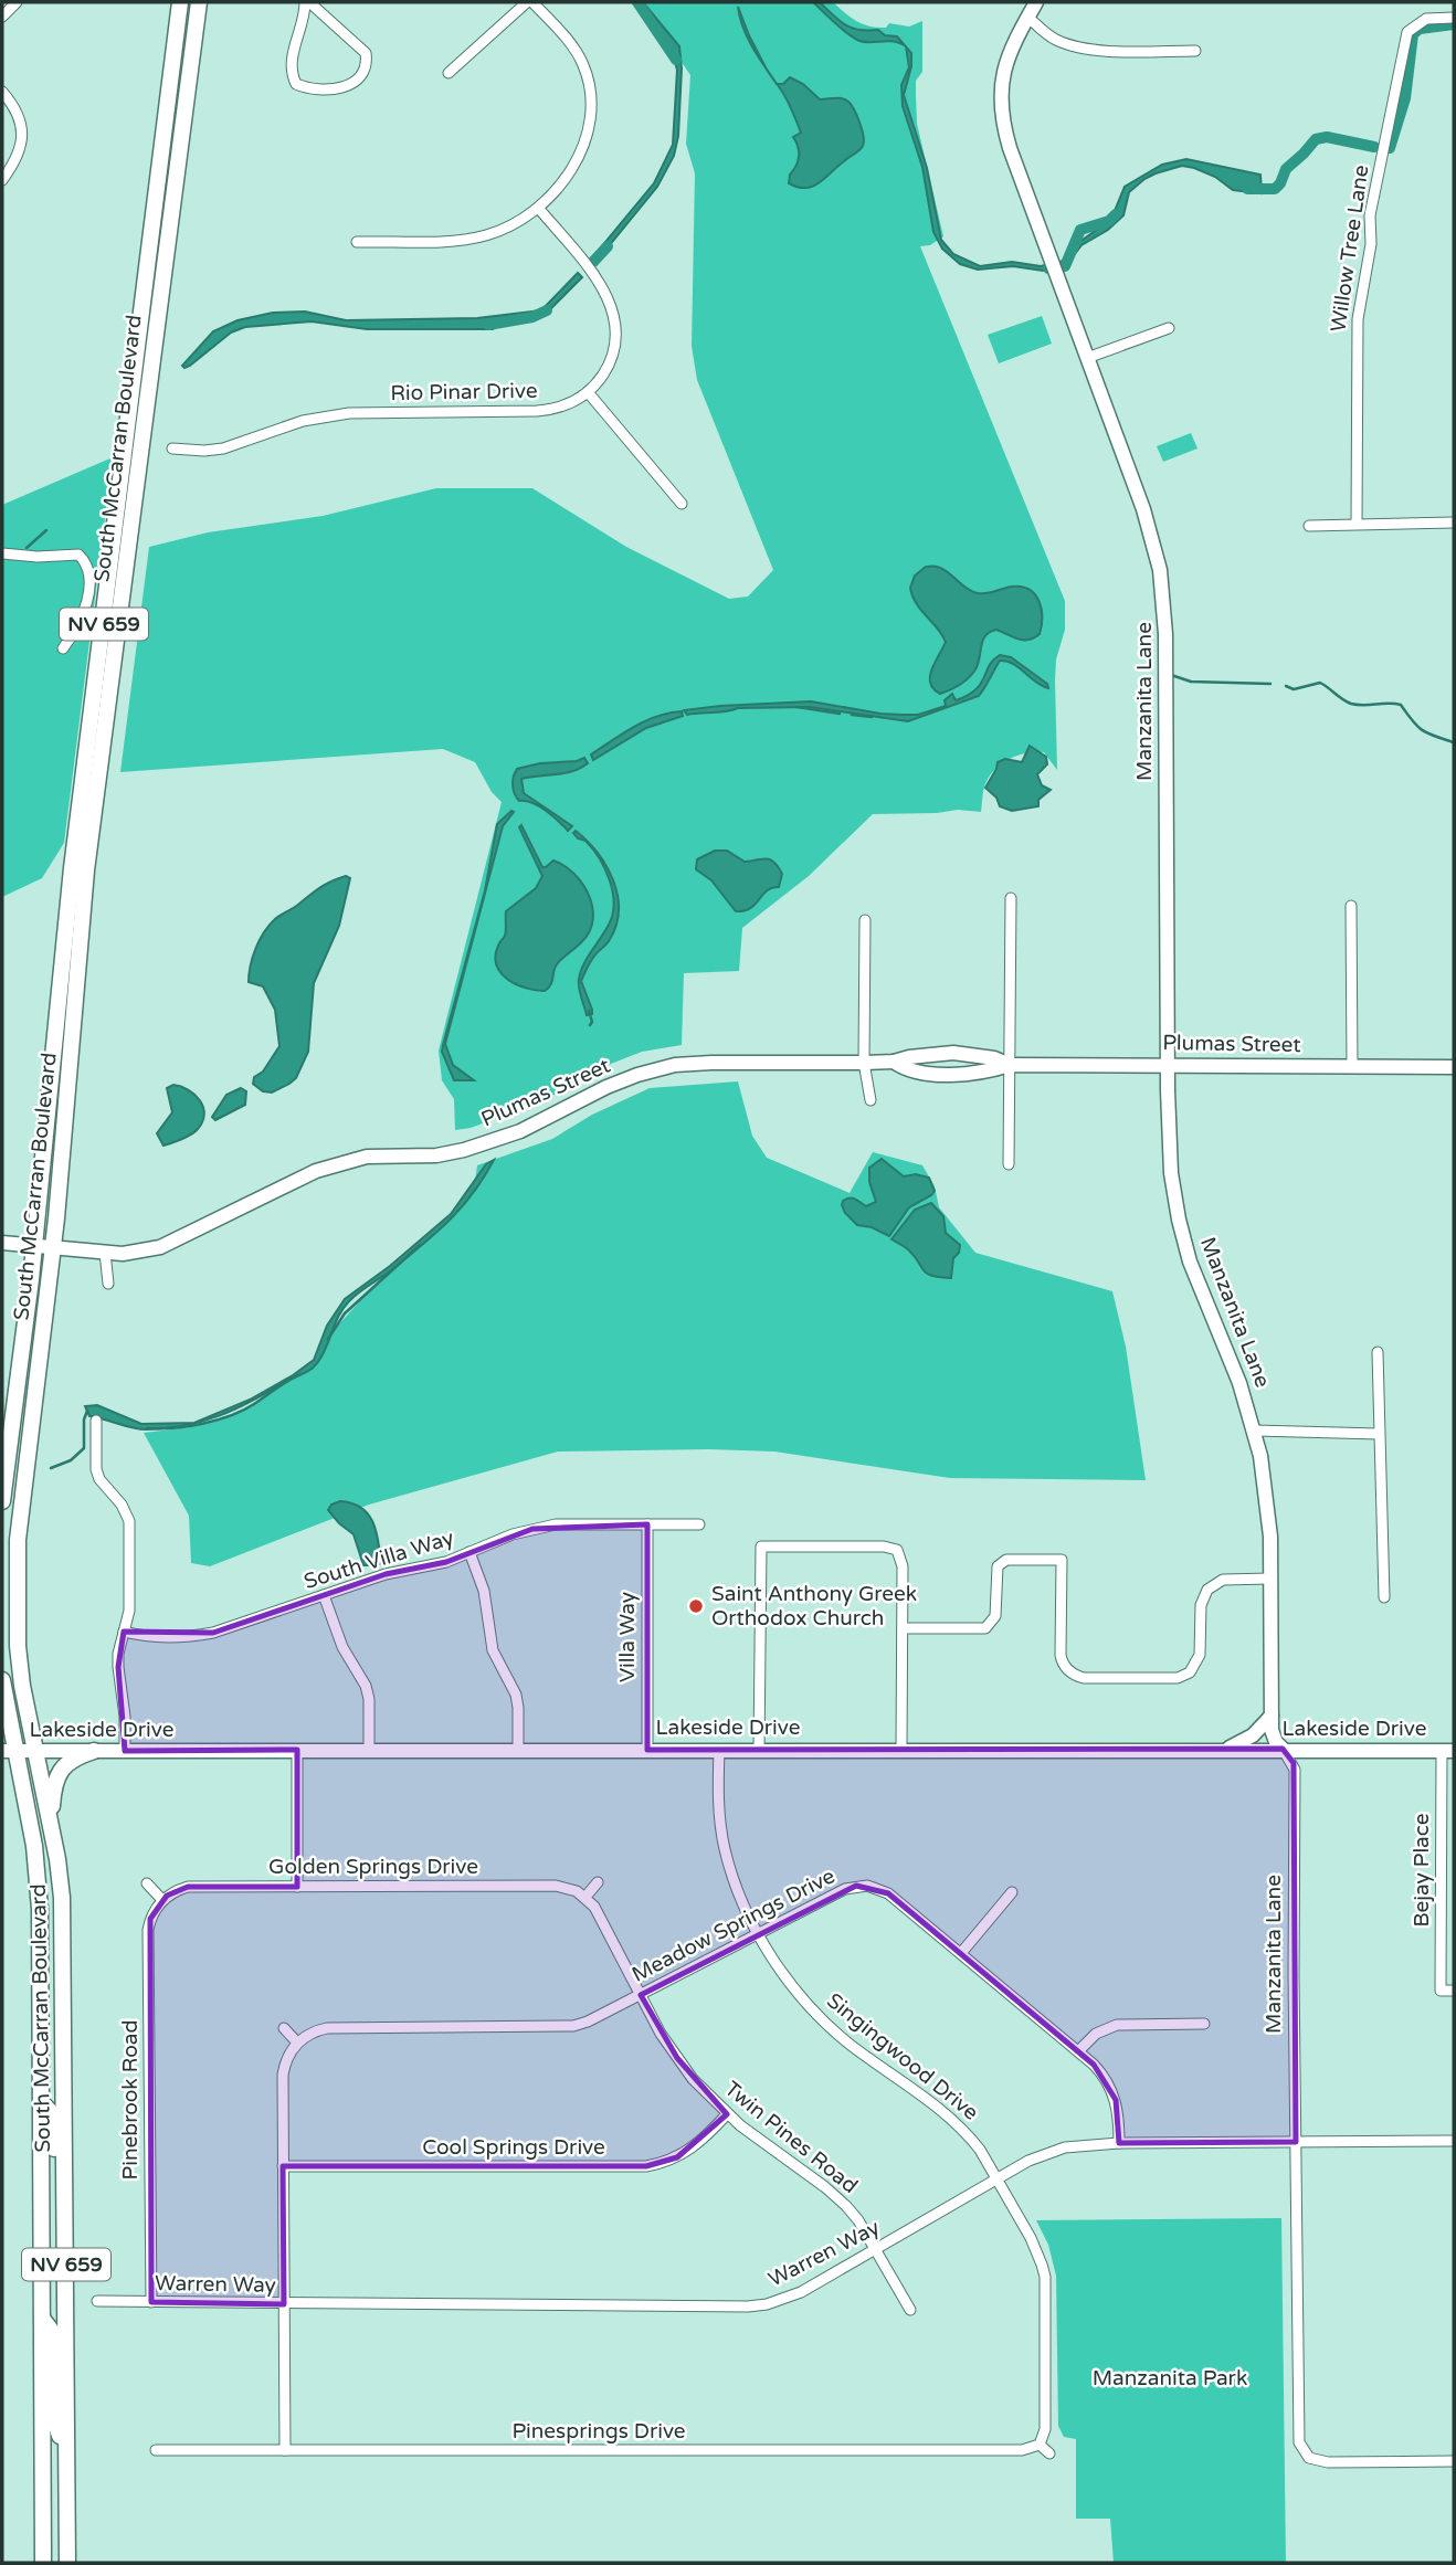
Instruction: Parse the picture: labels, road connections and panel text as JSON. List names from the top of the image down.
{
  "streets": {
    "main road": ["South McCarran Boulevard", "NV 659"],
    "street": [
      "Willow Tree Lane",
      "Rio Pinar Drive",
      "Manzanita Lane",
      "Plumas Street",
      "South Villa Way",
      "Villa Way",
      "Lakeside Drive",
      "Golden Springs Drive",
      "Bejay Place",
      "Meadow Springs Drive",
      "Singingwood Drive",
      "Pinebrook Road",
      "Twin Pines Road",
      "Cool Springs Drive",
      "Warren Way",
      "Pinesprings Drive"
    ]
  },
  "crossings": [
    ["South McCarran Boulevard", "Plumas Street"],
    ["South McCarran Boulevard", "Lakeside Drive"],
    ["Manzanita Lane", "Plumas Street"],
    ["Manzanita Lane", "Lakeside Drive"],
    ["Manzanita Lane", "Warren Way"],
    ["South Villa Way", "Villa Way"],
    ["Villa Way", "Lakeside Drive"],
    ["Lakeside Drive", "Bejay Place"],
    ["Lakeside Drive", "Singingwood Drive"],
    ["Golden Springs Drive", "Pinebrook Road"],
    ["Golden Springs Drive", "Twin Pines Road"],
    ["Meadow Springs Drive", "Singingwood Drive"],
    ["Meadow Springs Drive", "Twin Pines Road"],
    ["Meadow Springs Drive", "Warren Way"],
    ["Singingwood Drive", "Warren Way"],
    ["Singingwood Drive", "Pinesprings Drive"],
    ["Pinebrook Road", "Warren Way"],
    ["Twin Pines Road", "Cool Springs Drive"],
    ["Twin Pines Road", "Warren Way"]
  ],
  "parks": ["Manzanita Park"],
  "places": ["Saint Anthony Greek Orthodox Church"]
}
